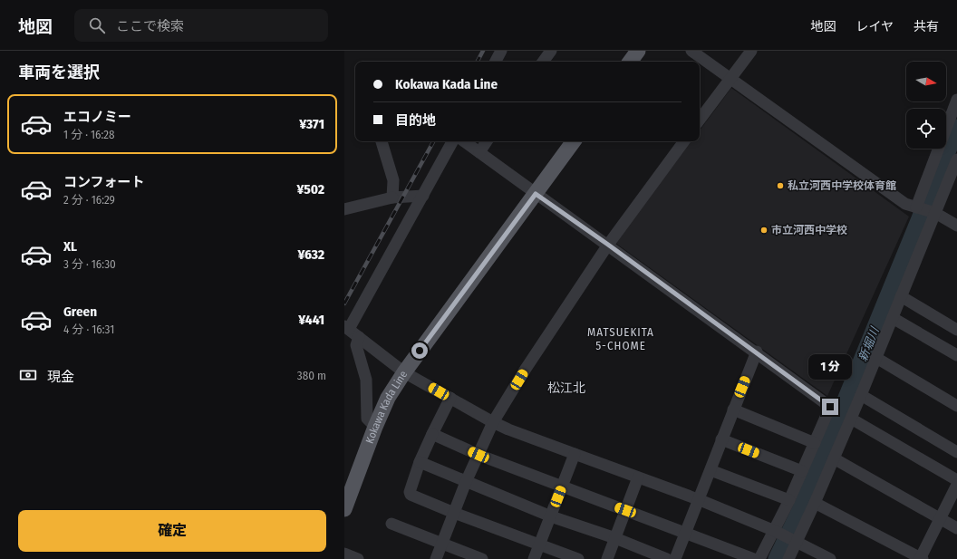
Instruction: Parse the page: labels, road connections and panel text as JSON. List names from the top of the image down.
{
  "streets": {
    "main road": ["Kokawa Kada Line"]
  },
  "districts": ["MATSUEKITA 5-CHOME", "松江北"],
  "water": ["新堀川"],
  "places": ["私立河西中学校体育館", "市立河西中学校"],
  "north": "right",
  "page": {
    "header": "地図",
    "search": "ここで検索",
    "nav": ["地図", "レイヤ", "共有"],
    "heading": "車両を選択",
    "banner": ["Kokawa Kada Line", "目的地"],
    "list": [
      {
        "name": "エコノミー",
        "note": "1 分 · 16:28",
        "value": "¥371"
      },
      {
        "name": "コンフォート",
        "note": "2 分 · 16:29",
        "value": "¥502"
      },
      {
        "name": "XL",
        "note": "3 分 · 16:30",
        "value": "¥632"
      },
      {
        "name": "Green",
        "note": "4 分 · 16:31",
        "value": "¥441"
      }
    ],
    "bubble": "1 分",
    "pay": ["現金", "380 m"],
    "buttons": "確定"
  }
}
